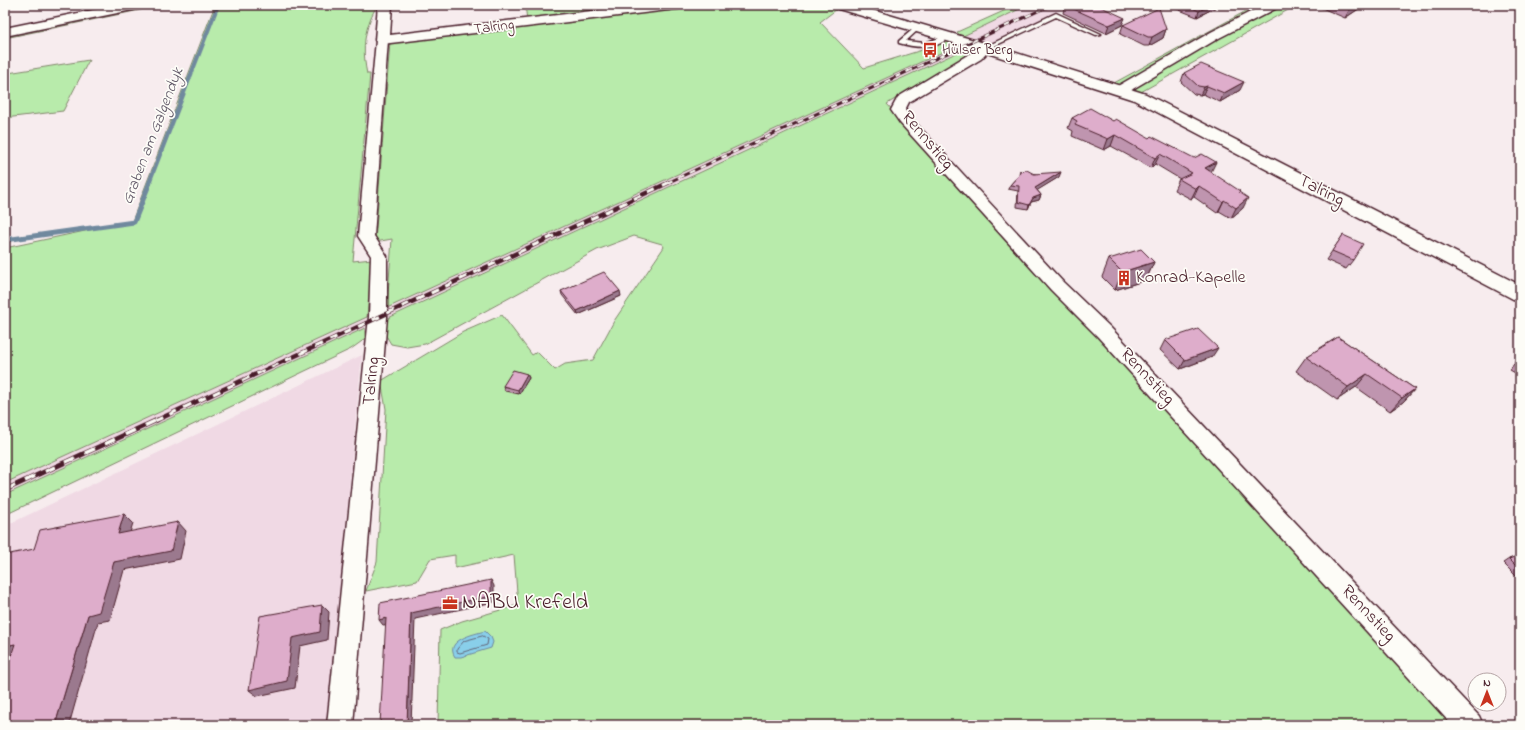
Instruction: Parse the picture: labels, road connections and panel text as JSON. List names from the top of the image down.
{
  "streets": {
    "street": ["Talring", "Rennstieg"]
  },
  "crossings": [
    ["Talring", "Rennstieg"]
  ],
  "water": ["Graben am Galgendyk"],
  "places": {
    "bus stop": ["Hülser Berg"],
    "building": ["Konrad-Kapelle"],
    "office": ["NABU Krefeld"]
  },
  "north": "top"
}
